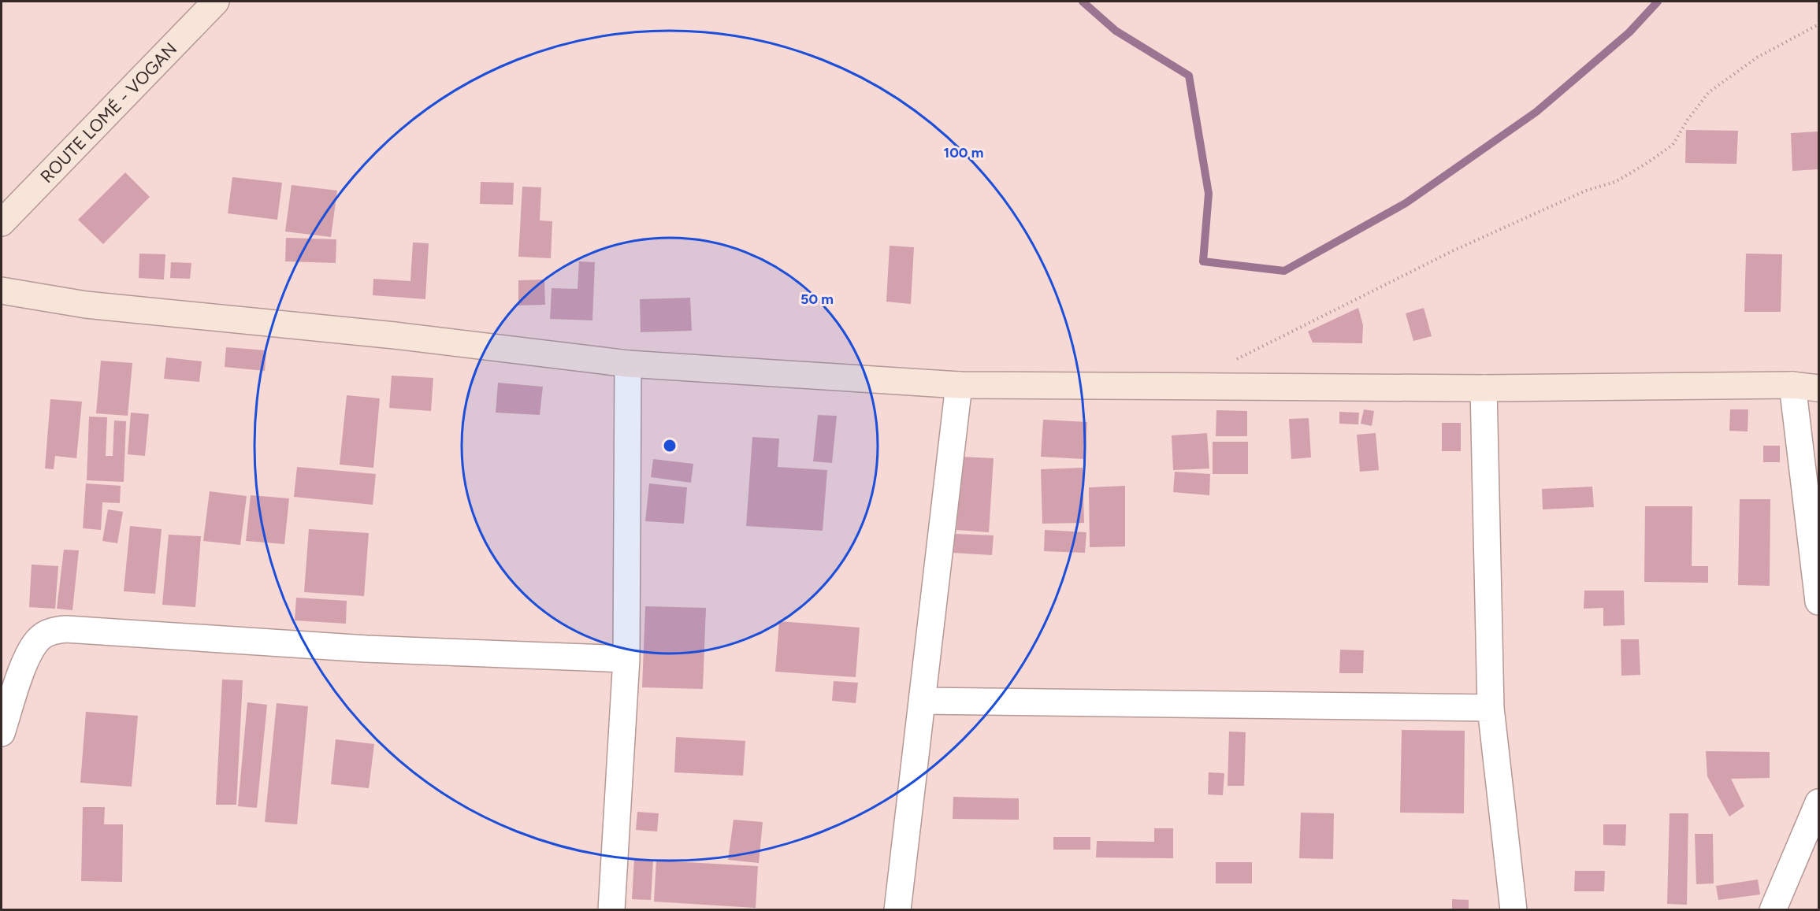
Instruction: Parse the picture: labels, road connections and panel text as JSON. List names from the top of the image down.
{
  "streets": {
    "street": ["ROUTE LOMÉ - VOGAN"]
  },
  "rings": ["100 m", "50 m"]
}
